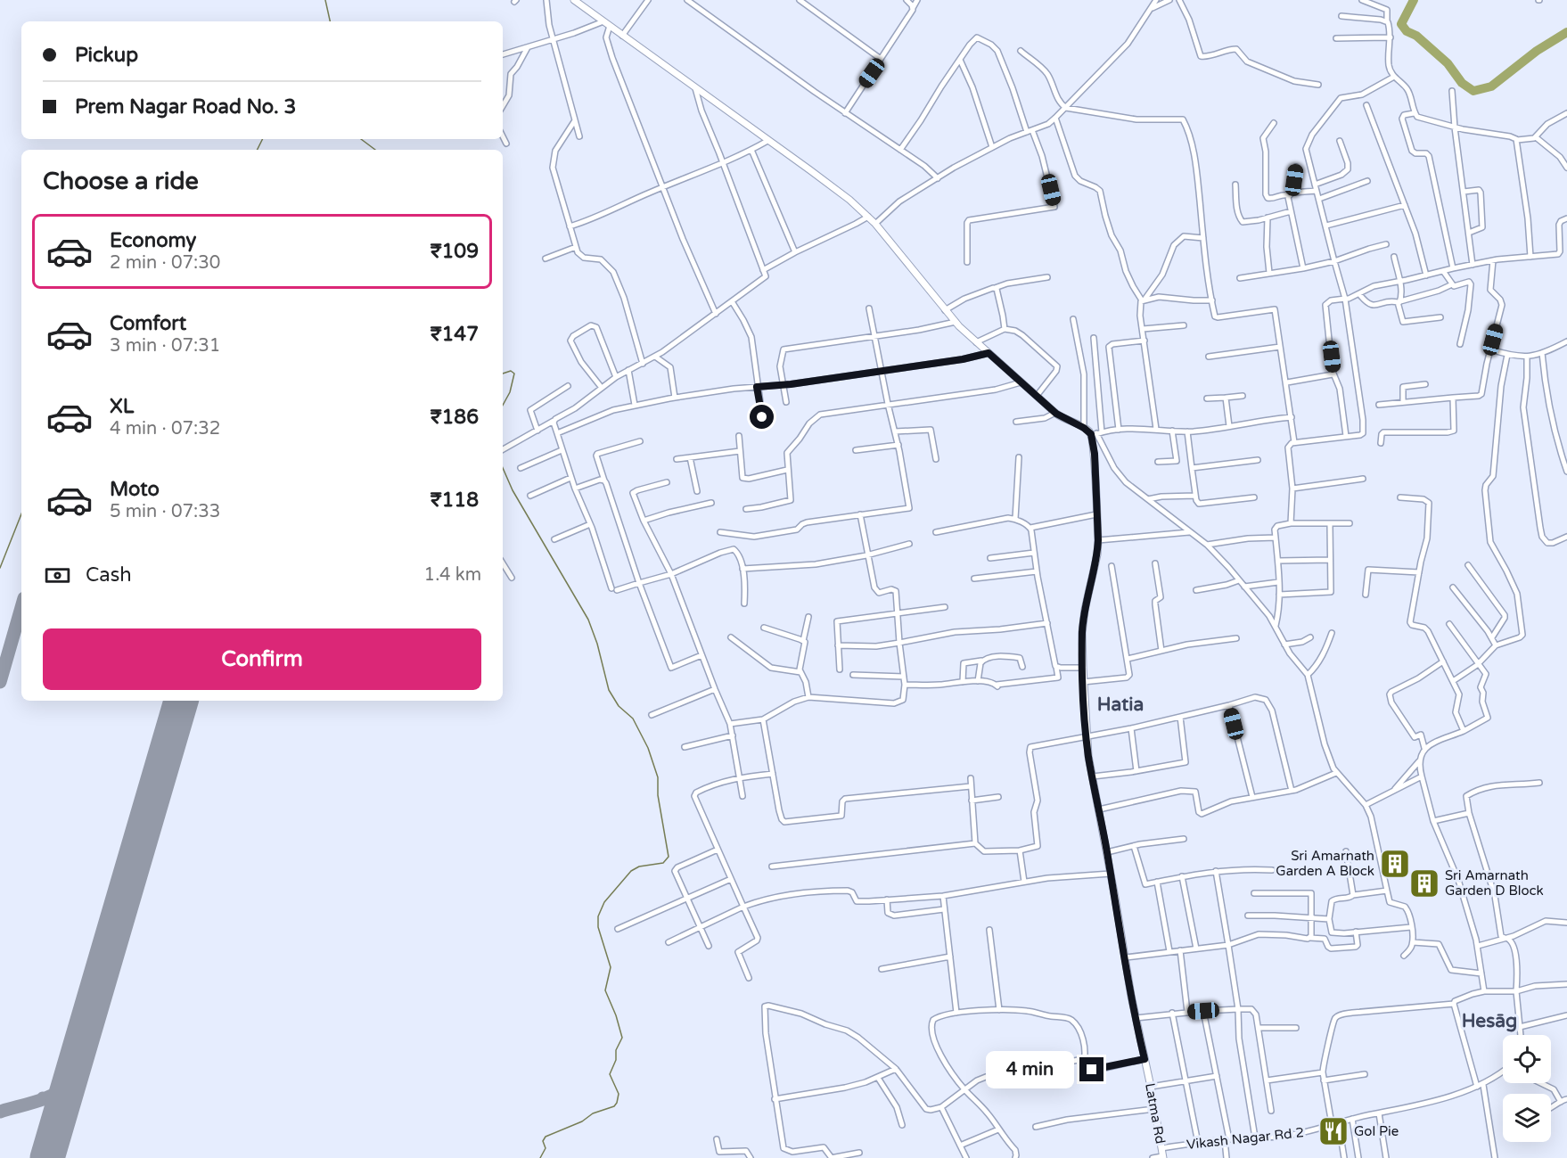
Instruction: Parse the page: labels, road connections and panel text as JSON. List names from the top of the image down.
{
  "streets": {
    "street": ["Latma Rd", "Vikash Nagar Rd 2"]
  },
  "crossings": [
    ["Latma Rd", "Vikash Nagar Rd 2"]
  ],
  "districts": ["Hatia", "Hesāg"],
  "places": {
    "building": ["Sri Amarnath Garden A Block", "Sri Amarnath Garden D Block"],
    "restaurant": ["Gol Pie"]
  },
  "page": {
    "banner": ["Pickup", "Prem Nagar Road No. 3"],
    "heading": "Choose a ride",
    "list": [
      {
        "name": "Economy",
        "note": "2 min · 07:30",
        "value": "₹109"
      },
      {
        "name": "Comfort",
        "note": "3 min · 07:31",
        "value": "₹147"
      },
      {
        "name": "XL",
        "note": "4 min · 07:32",
        "value": "₹186"
      },
      {
        "name": "Moto",
        "note": "5 min · 07:33",
        "value": "₹118"
      }
    ],
    "pay": ["Cash", "1.4 km"],
    "buttons": "Confirm",
    "bubble": "4 min"
  }
}
